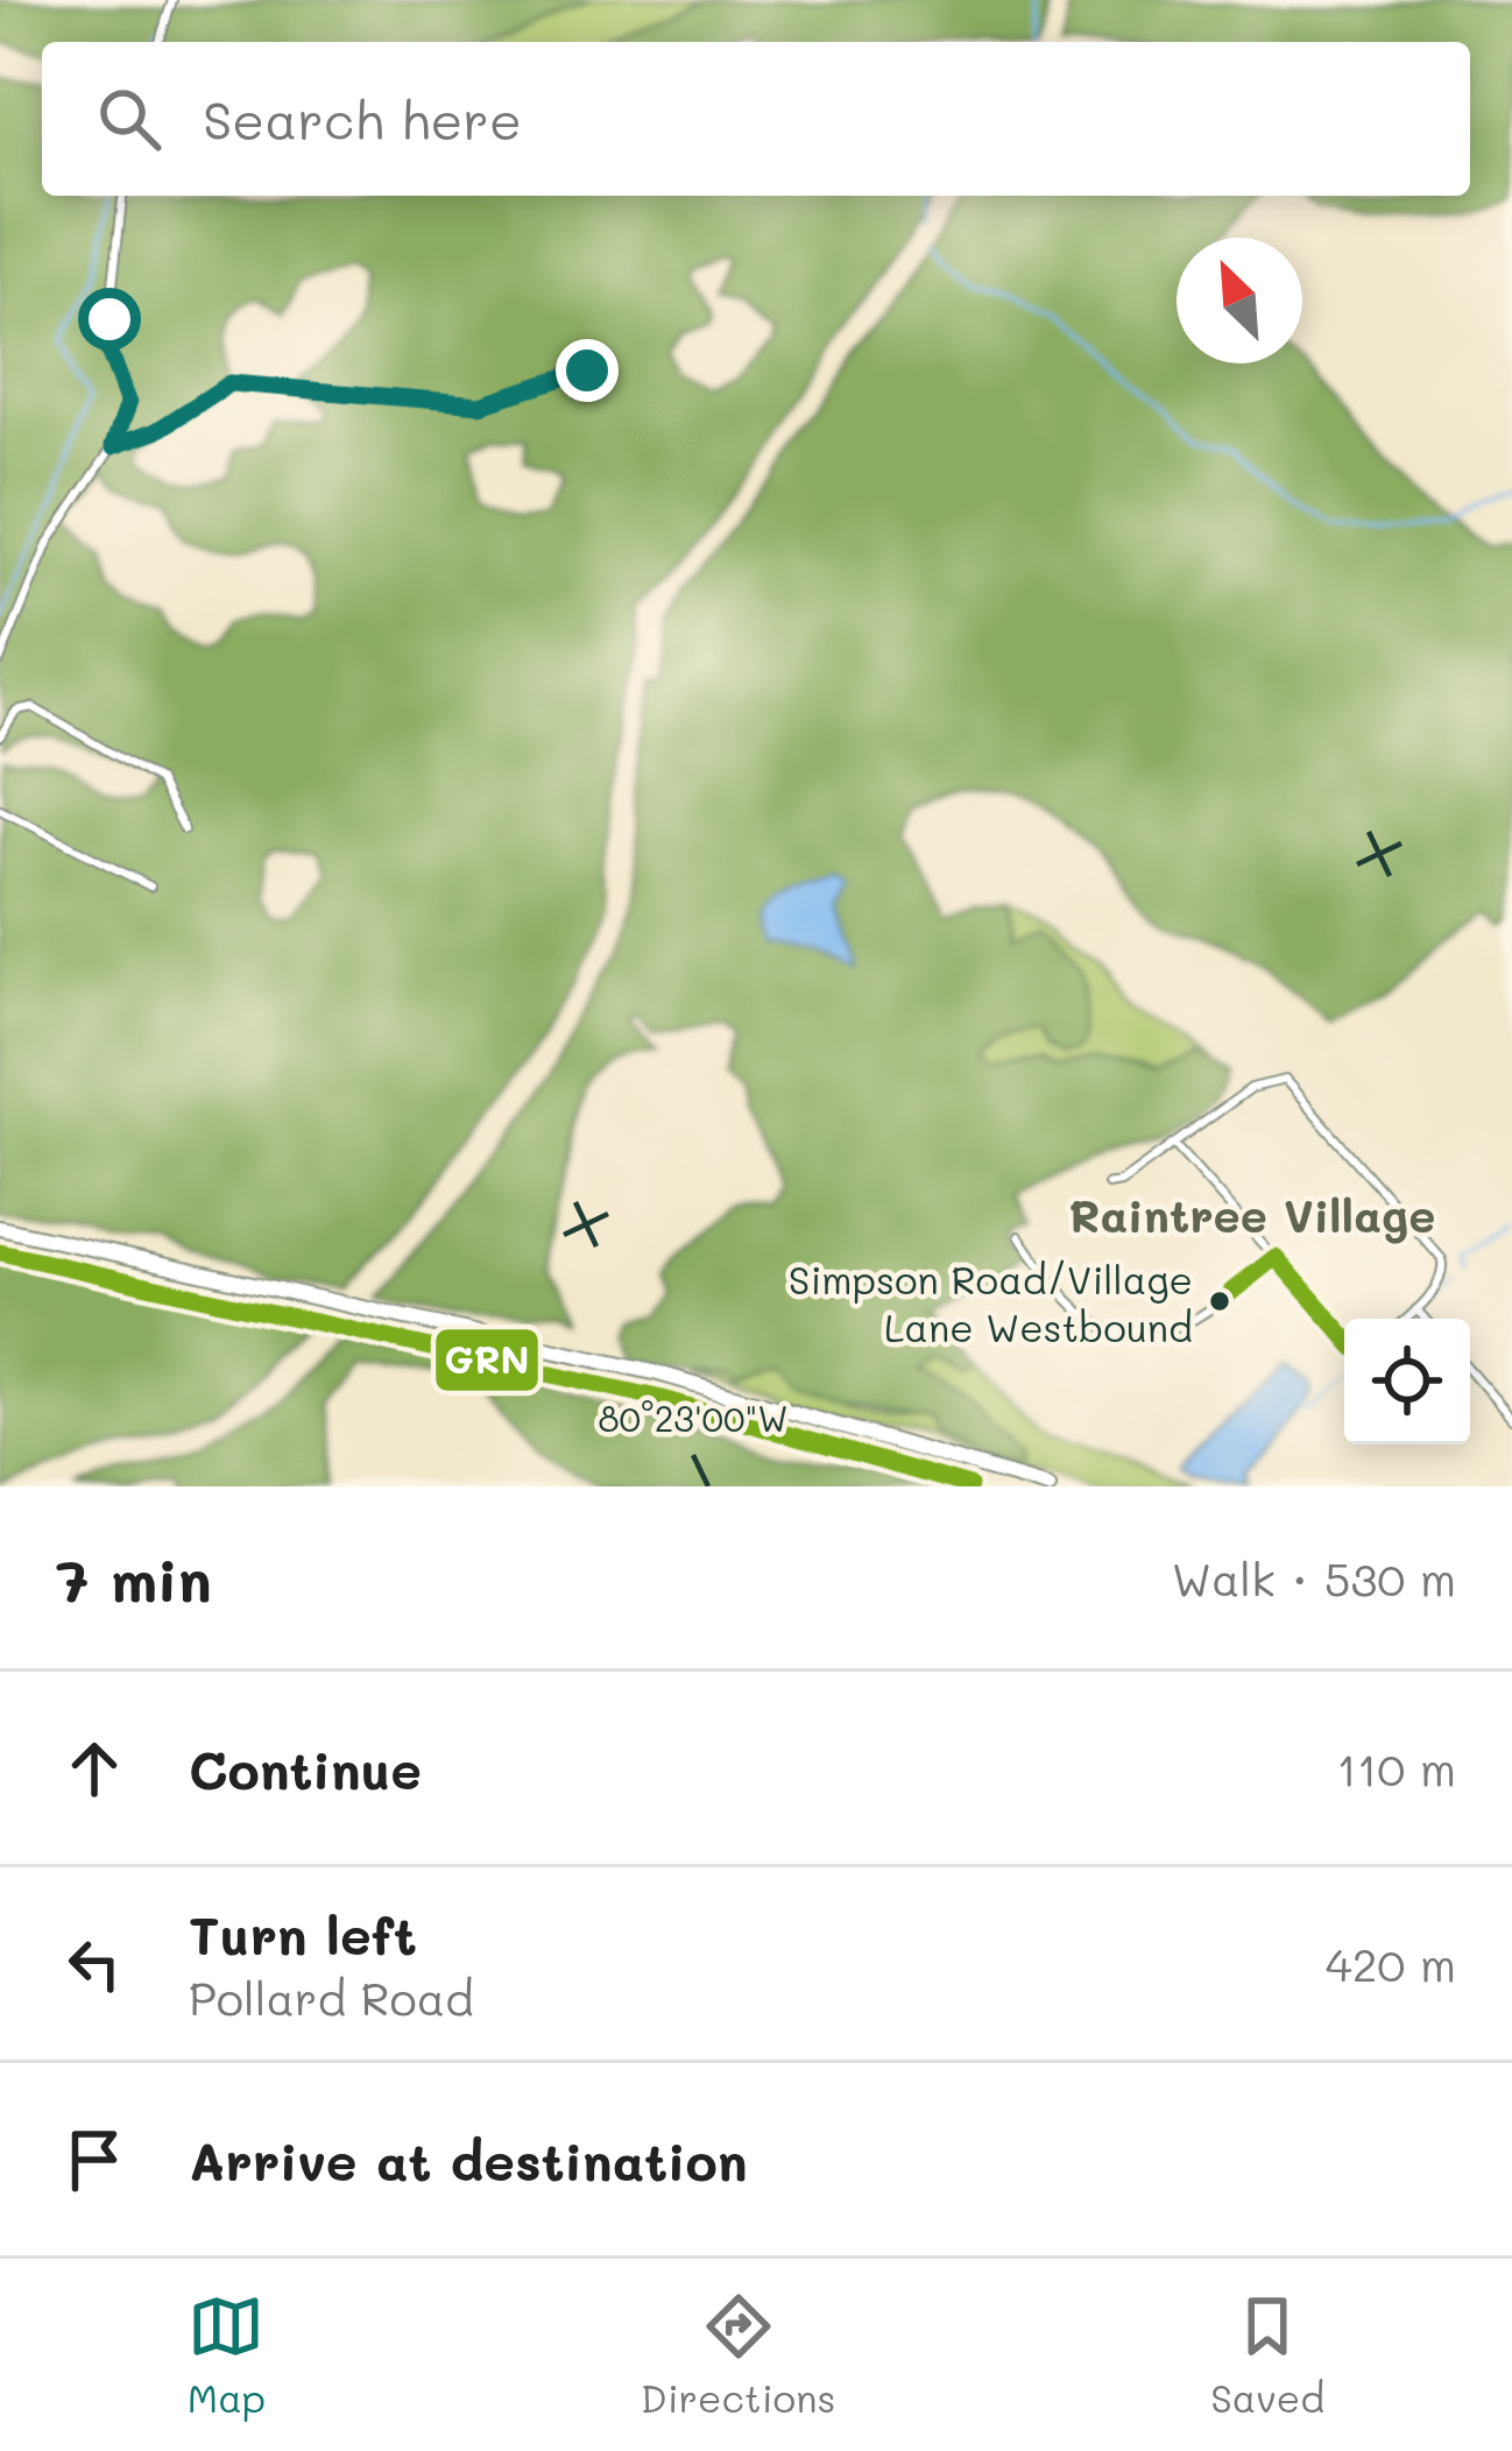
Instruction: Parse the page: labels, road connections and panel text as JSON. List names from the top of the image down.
{
  "districts": ["Raintree Village"],
  "places": ["Simpson Road/Village Lane Westbound"],
  "lines": ["transit line GRN"],
  "north": "top left",
  "page": {
    "search": "Search here",
    "heading": ["7 min", "Walk · 530 m"],
    "list": [
      ["Continue", "110 m"],
      ["Turn left", "Pollard Road", "420 m"],
      "Arrive at destination"
    ],
    "nav": ["Map", "Directions", "Saved"]
  },
  "coordinates": ["80°23'00\"W"]
}
